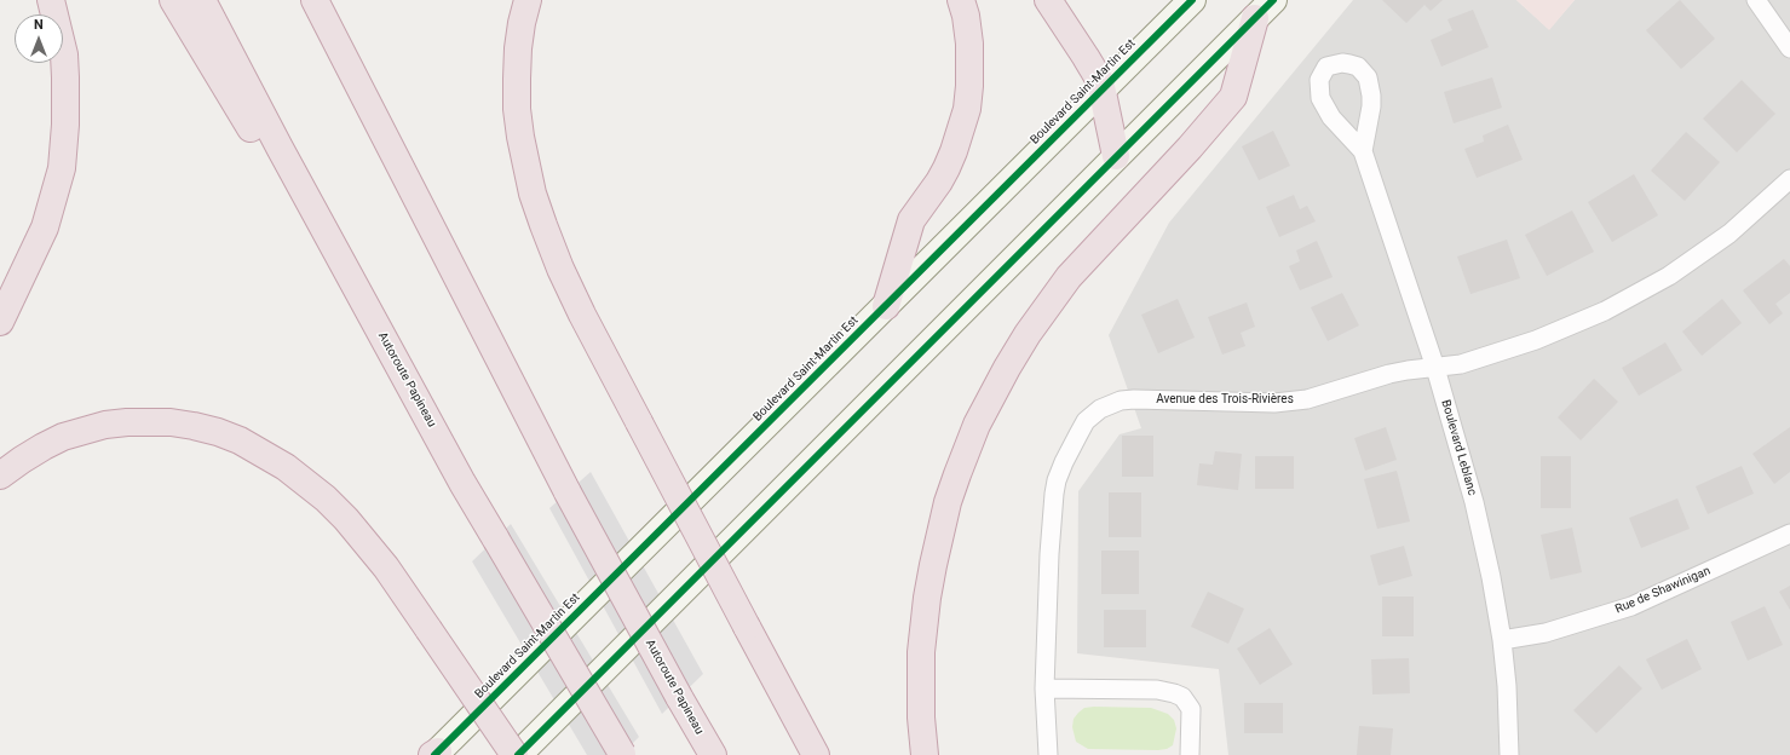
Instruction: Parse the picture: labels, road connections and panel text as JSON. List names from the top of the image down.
{
  "streets": {
    "highway": ["Autoroute Papineau"],
    "main road": ["Boulevard Saint-Martin Est"],
    "street": ["Avenue des Trois-Rivières", "Boulevard Leblanc", "Rue de Shawinigan"]
  },
  "crossings": [
    ["Avenue des Trois-Rivières", "Boulevard Leblanc"],
    ["Boulevard Leblanc", "Rue de Shawinigan"]
  ],
  "north": "top"
}
